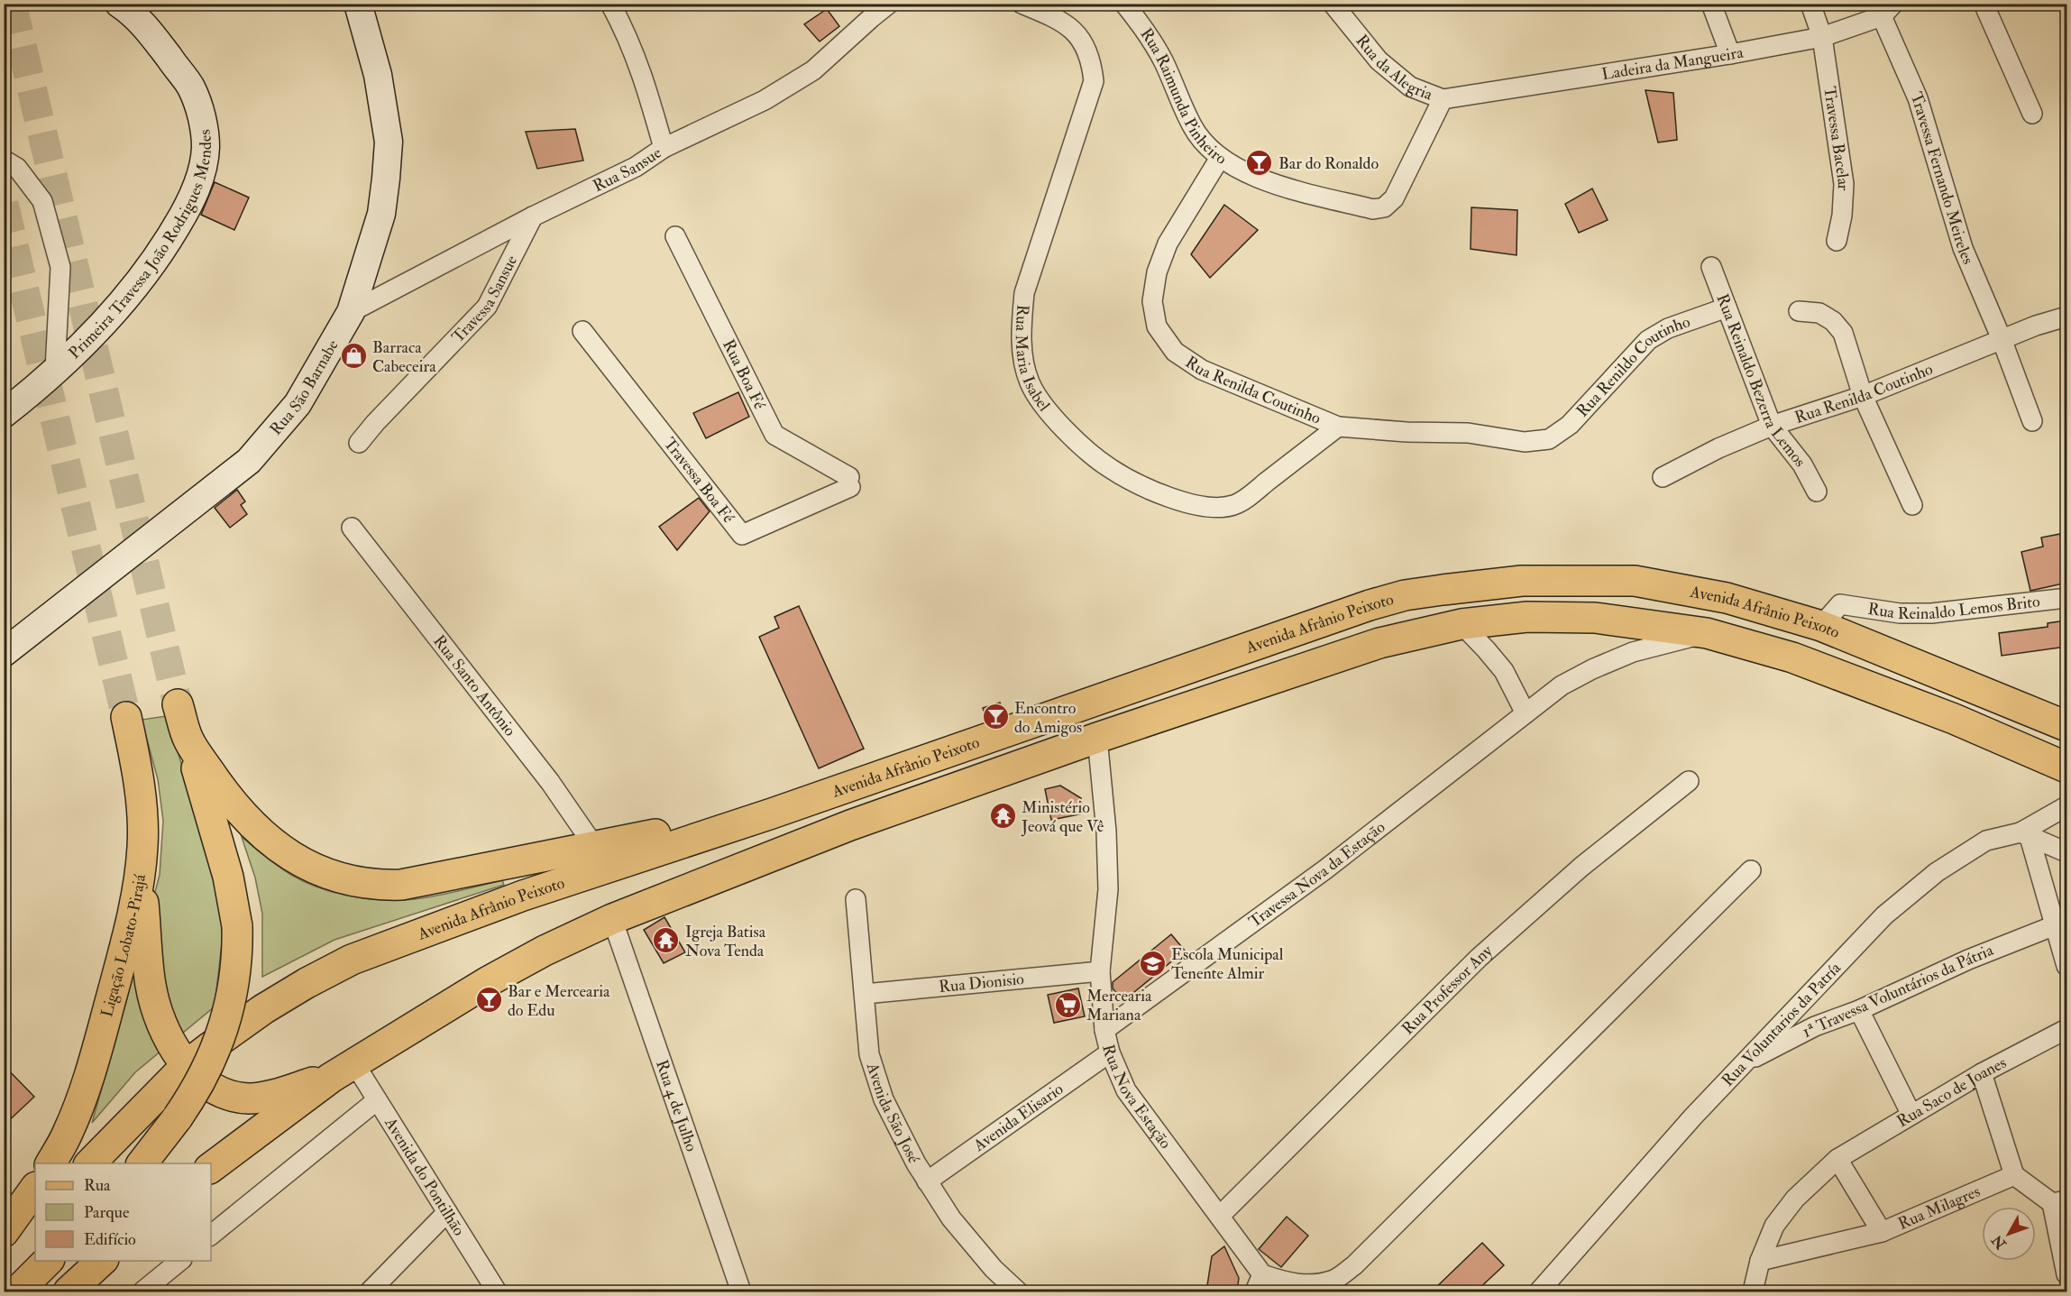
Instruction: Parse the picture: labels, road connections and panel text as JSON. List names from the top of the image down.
{
  "streets": {
    "main road": ["Avenida Afrânio Peixoto", "Ligação Lobato-Pirajá"],
    "street": [
      "Ladeira da Mangueira",
      "Rua da Alegria",
      "Rua Raimunda Pinheiro",
      "Travessa Bacelar",
      "Rua Sansue",
      "Travessa Fernando Meireles",
      "Primeira Travessa João Rodrigues Mendes",
      "Travessa Sansue",
      "Rua Maria Isabel",
      "Rua Renildo Coutinho",
      "Rua Boa Fé",
      "Rua Reinaldo Bezerra Lemos",
      "Rua São Barnabe",
      "Rua Renilda Coutinho",
      "Travessa Boa Fé",
      "Rua Reinaldo Lemos Brito",
      "Rua Santo Antônio",
      "Travessa Nova da Estação",
      "Rua Dionisio",
      "Rua Professor Any",
      "1ª Travessa Voluntários da Pátria",
      "Rua Voluntarios da Patría",
      "Rua Saco de Joanes",
      "Rua Nova Estação",
      "Rua 4 de Julho",
      "Avenida São José",
      "Avenida Elisario",
      "Avenida do Pontilhão",
      "Rua Milagres"
    ]
  },
  "crossings": [
    ["Ladeira da Mangueira", "Rua da Alegria"],
    ["Ladeira da Mangueira", "Rua Raimunda Pinheiro"],
    ["Ladeira da Mangueira", "Travessa Bacelar"],
    ["Ladeira da Mangueira", "Travessa Fernando Meireles"],
    ["Rua da Alegria", "Rua Raimunda Pinheiro"],
    ["Rua Raimunda Pinheiro", "Rua Renilda Coutinho"],
    ["Rua Sansue", "Travessa Sansue"],
    ["Rua Sansue", "Rua São Barnabe"],
    ["Travessa Fernando Meireles", "Rua Renilda Coutinho"],
    ["Rua Maria Isabel", "Rua Renilda Coutinho"],
    ["Rua Renildo Coutinho", "Rua Reinaldo Bezerra Lemos"],
    ["Rua Renildo Coutinho", "Rua Renilda Coutinho"],
    ["Rua Boa Fé", "Travessa Boa Fé"],
    ["Rua Reinaldo Bezerra Lemos", "Rua Renilda Coutinho"],
    ["Rua Reinaldo Lemos Brito", "Avenida Afrânio Peixoto"],
    ["Travessa Nova da Estação", "Rua Nova Estação"],
    ["Rua Dionisio", "Rua Nova Estação"],
    ["Rua Dionisio", "Avenida São José"],
    ["Rua Professor Any", "Rua Nova Estação"],
    ["1ª Travessa Voluntários da Pátria", "Rua Voluntarios da Patría"],
    ["Rua Saco de Joanes", "Rua Milagres"],
    ["Rua Nova Estação", "Avenida Elisario"],
    ["Avenida São José", "Avenida Elisario"]
  ],
  "places": {
    "bar": ["Bar do Ronaldo", "Encontro do Amigos", "Bar e Mercearia do Edu"],
    "shop": ["Barraca Cabeceira"],
    "temple": ["Ministério Jeová que Vê", "Igreja Batisa Nova Tenda"],
    "school or university": ["Escola Municipal Tenente Almir"],
    "supermarket": ["Mercearia Mariana"]
  },
  "legend": ["Rua", "Parque", "Edifício"],
  "north": "bottom left"
}
